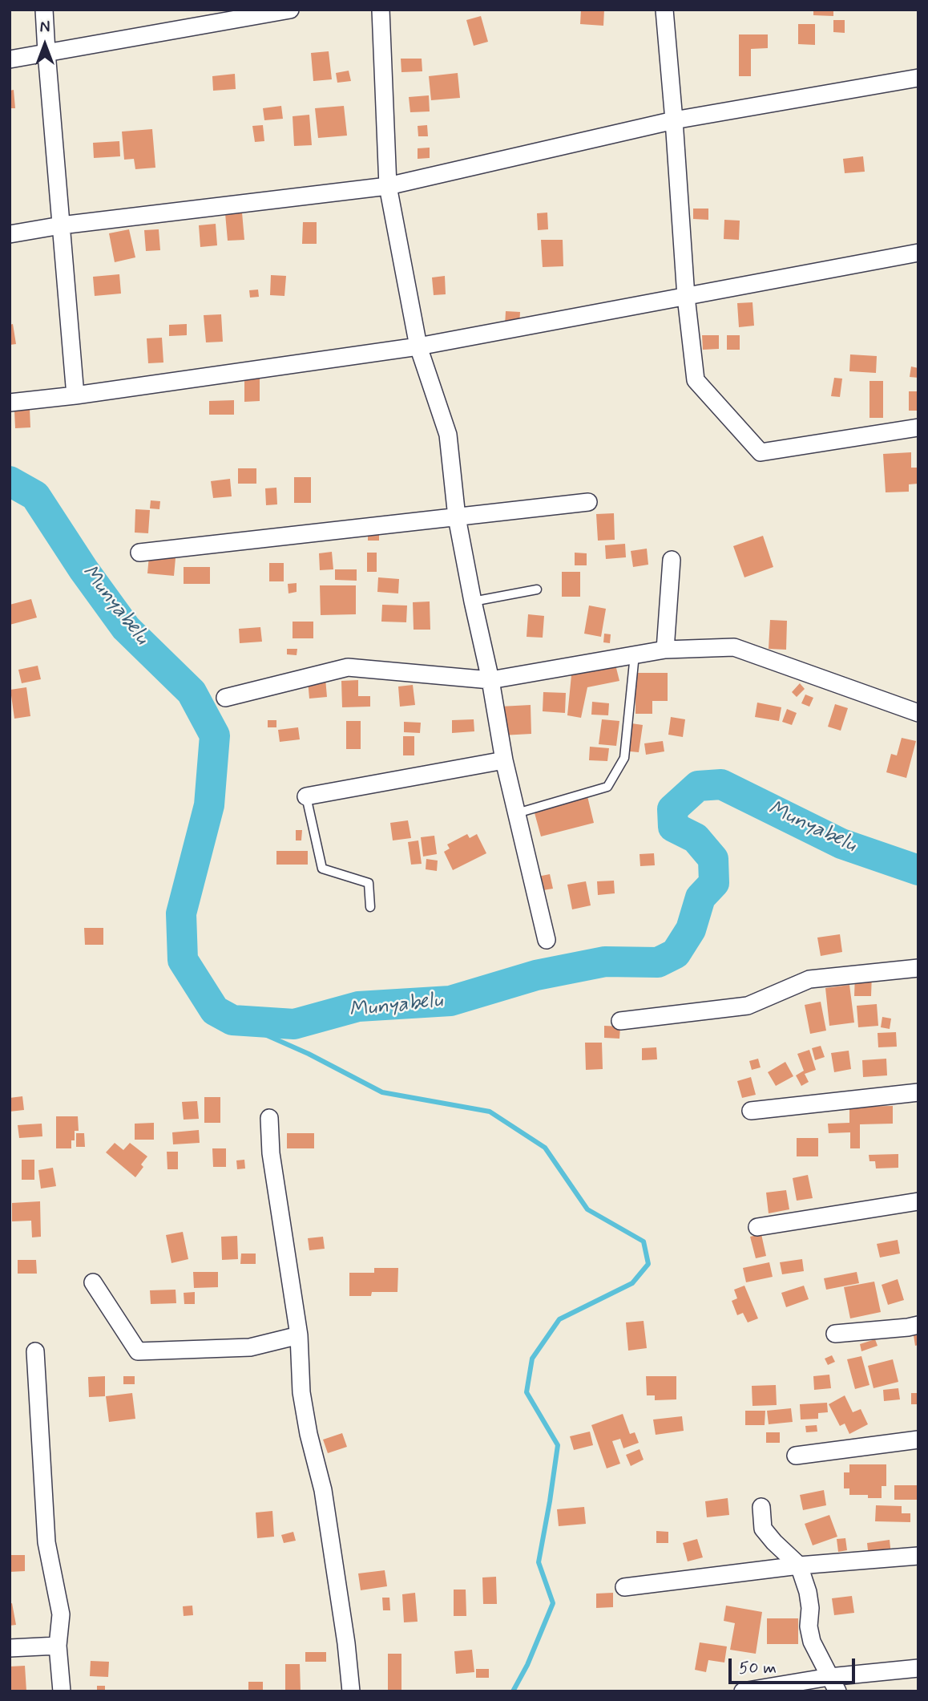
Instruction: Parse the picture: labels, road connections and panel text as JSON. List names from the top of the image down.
{
  "water": ["Munyabelu"],
  "scale_bar": "50 m",
  "north": "top"
}
